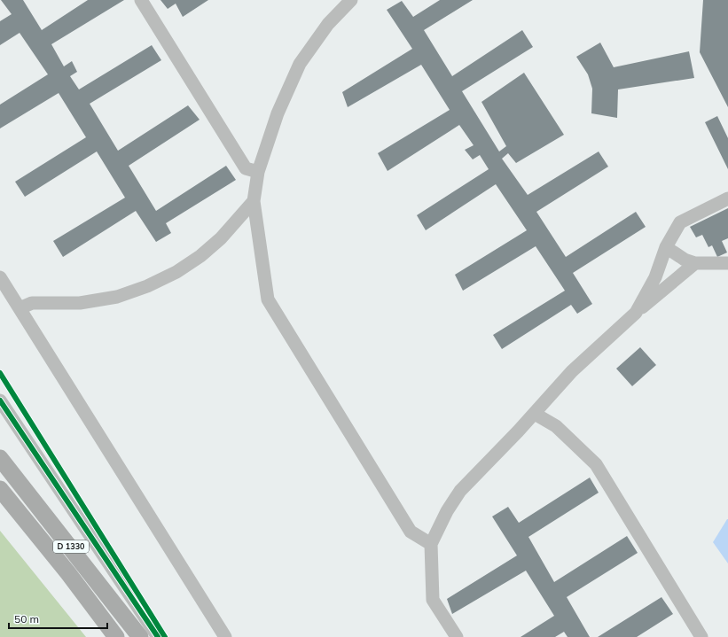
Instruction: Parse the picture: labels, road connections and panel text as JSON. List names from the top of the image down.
{
  "streets": {
    "main road": ["D 1330"]
  },
  "scale_bar": "50 m"
}
